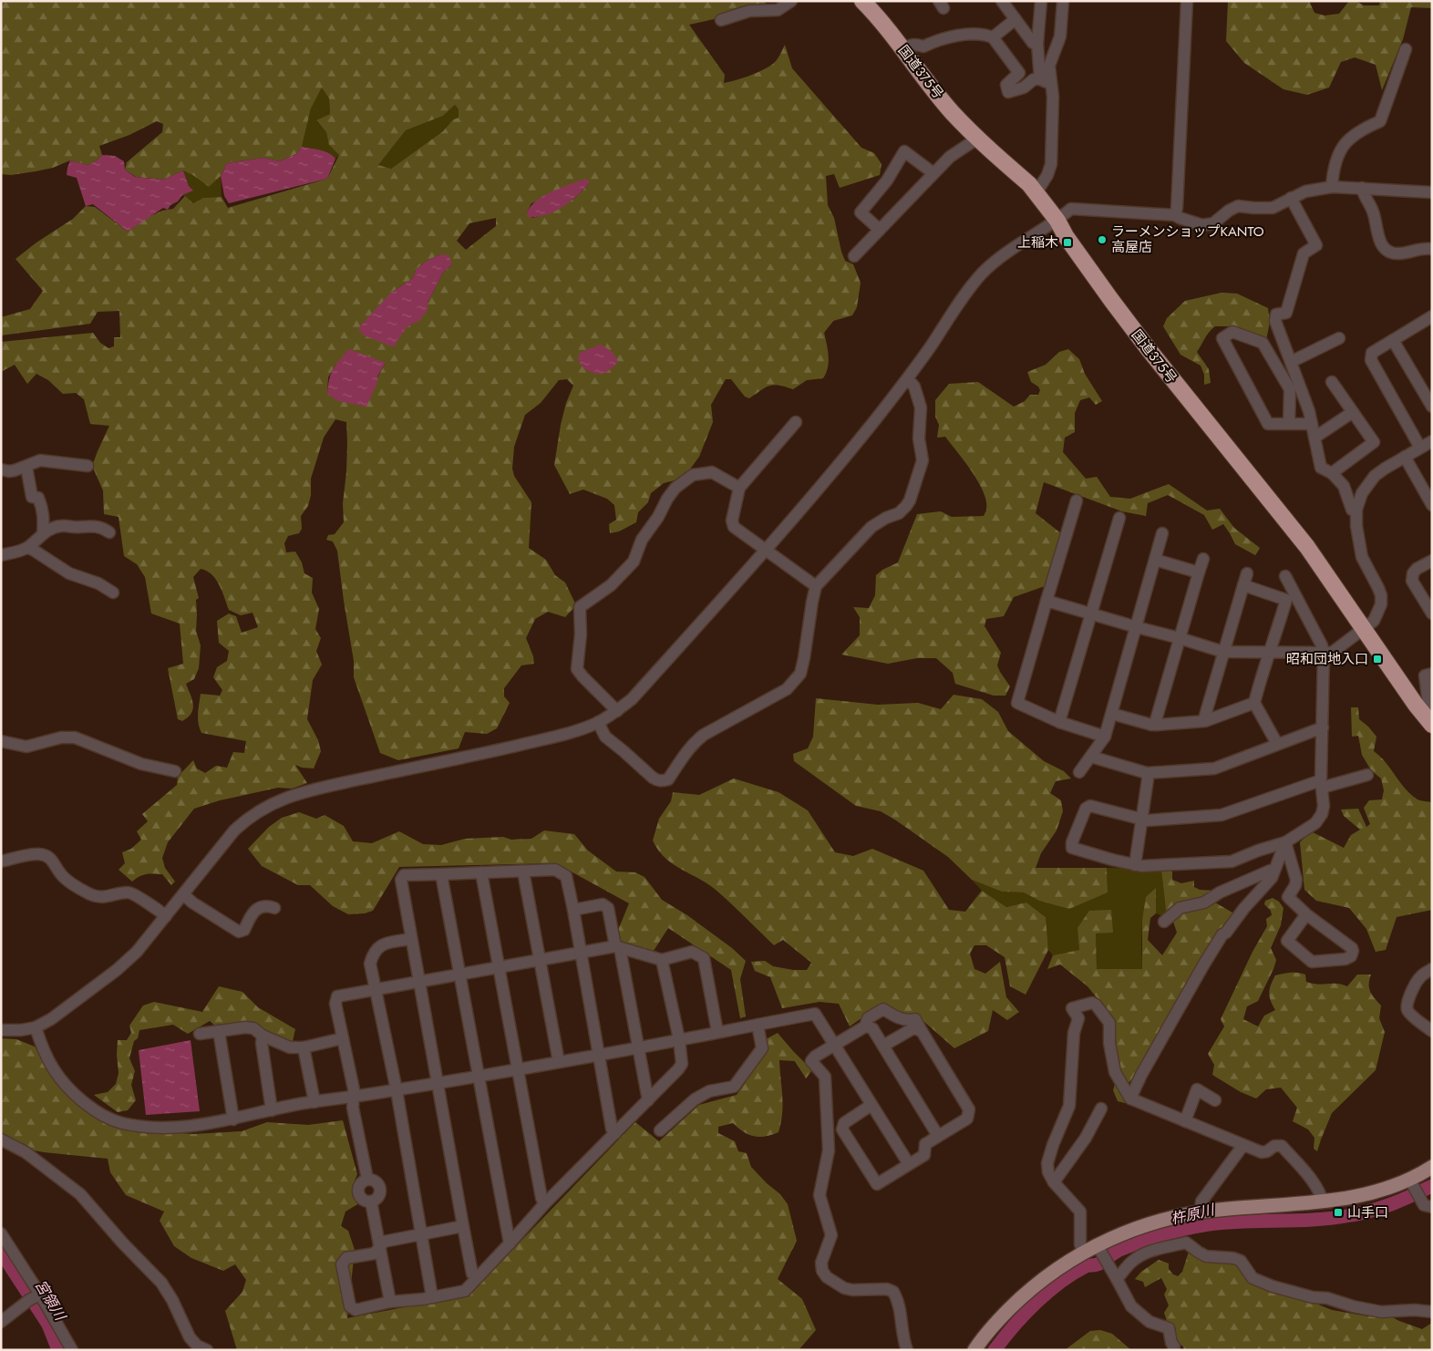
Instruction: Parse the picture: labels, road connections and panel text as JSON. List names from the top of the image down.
{
  "streets": {
    "highway": ["国道375号"]
  },
  "water": ["杵原川", "宮領川"],
  "places": {
    "other": ["ラーメンショップKANTO 高屋店"],
    "transit": ["上稲木", "昭和団地入口", "山手口"]
  }
}
